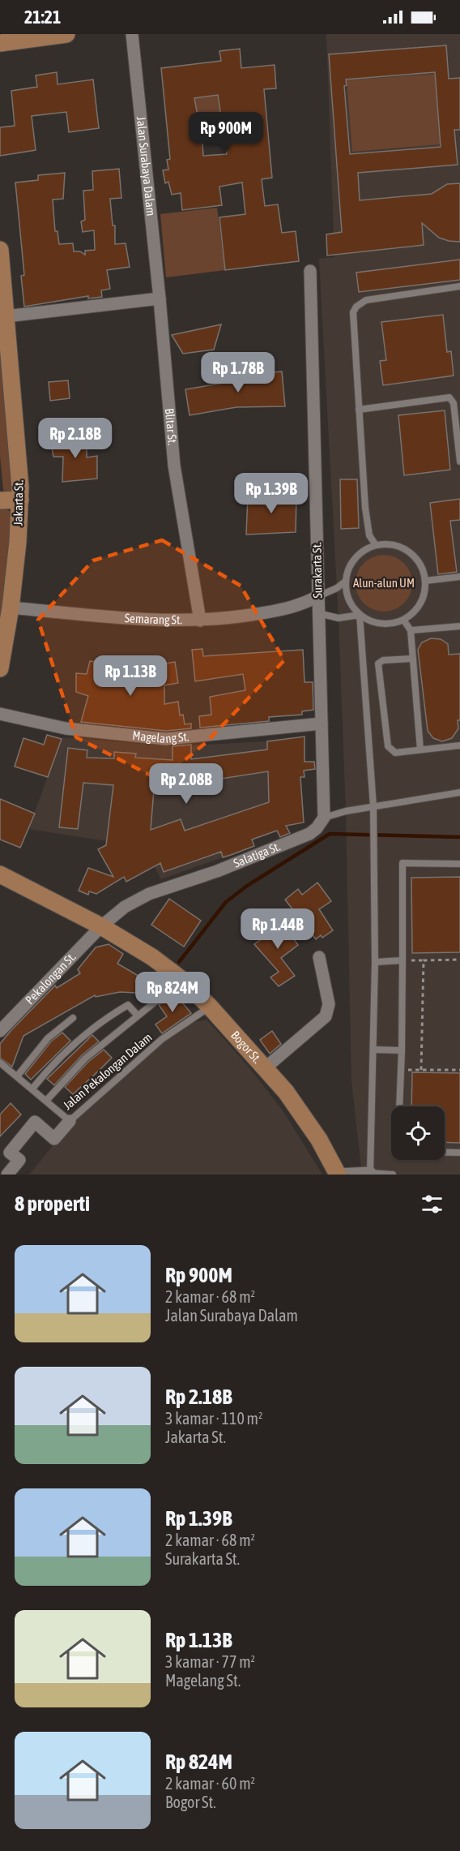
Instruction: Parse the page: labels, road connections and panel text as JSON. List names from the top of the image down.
{
  "streets": {
    "main road": ["Jakarta St.", "Bogor St."],
    "street": [
      "Jalan Surabaya Dalam",
      "Blitar St.",
      "Surakarta St.",
      "Semarang St.",
      "Magelang St.",
      "Salatiga St.",
      "Pekalongan St."
    ],
    "lane": ["Jalan Pekalongan Dalam"]
  },
  "crossings": [
    ["Jalan Surabaya Dalam", "Blitar St."],
    ["Blitar St.", "Semarang St."],
    ["Jakarta St.", "Semarang St."],
    ["Surakarta St.", "Magelang St."],
    ["Salatiga St.", "Pekalongan St."],
    ["Salatiga St.", "Bogor St."],
    ["Pekalongan St.", "Bogor St."],
    ["Bogor St.", "Jalan Pekalongan Dalam"]
  ],
  "parks": ["Alun-alun UM"],
  "page": {
    "status": "21:21",
    "price": [
      "Rp 900M",
      "Rp 1.78B",
      "Rp 2.18B",
      "Rp 1.39B",
      "Rp 1.13B",
      "Rp 2.08B",
      "Rp 1.44B",
      "Rp 824M"
    ],
    "heading": "8 properti",
    "list": [
      {
        "name": "Rp 900M",
        "note": "2 kamar · 68 m² · Jalan Surabaya Dalam"
      },
      {
        "name": "Rp 2.18B",
        "note": "3 kamar · 110 m² · Jakarta St."
      },
      {
        "name": "Rp 1.39B",
        "note": "2 kamar · 68 m² · Surakarta St."
      },
      {
        "name": "Rp 1.13B",
        "note": "3 kamar · 77 m² · Magelang St."
      },
      {
        "name": "Rp 824M",
        "note": "2 kamar · 60 m² · Bogor St."
      }
    ]
  }
}
